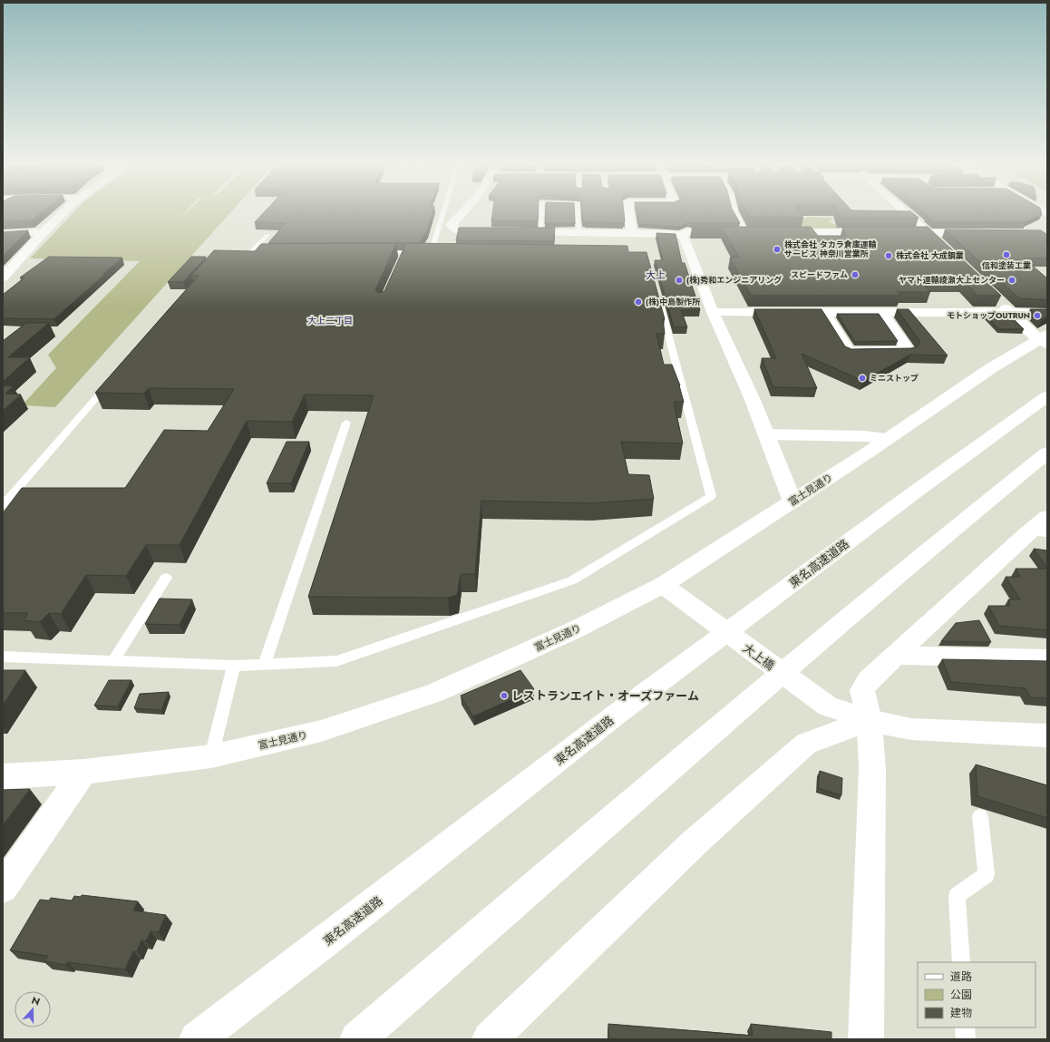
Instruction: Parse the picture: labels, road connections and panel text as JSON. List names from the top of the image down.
{
  "streets": {
    "main road": ["富士見通り", "東名高速道路", "大上橋"]
  },
  "crossings": [
    ["富士見通り", "大上橋"]
  ],
  "districts": ["大上", "大上二丁目"],
  "places": [
    "株式会社 タカラ倉庫運輸 サービス 神奈川営業所",
    "信和塗装工業",
    "株式会社 大成鋼業",
    "スピードファム",
    "(株)秀和エンジニアリング",
    "ヤマト運輸綾瀬大上センター",
    "(株)中島製作所",
    "モトショップOUTRUN",
    "ミニストップ",
    "レストランエイト・オーズファーム"
  ],
  "legend": ["道路", "公園", "建物"],
  "north": "top"
}
